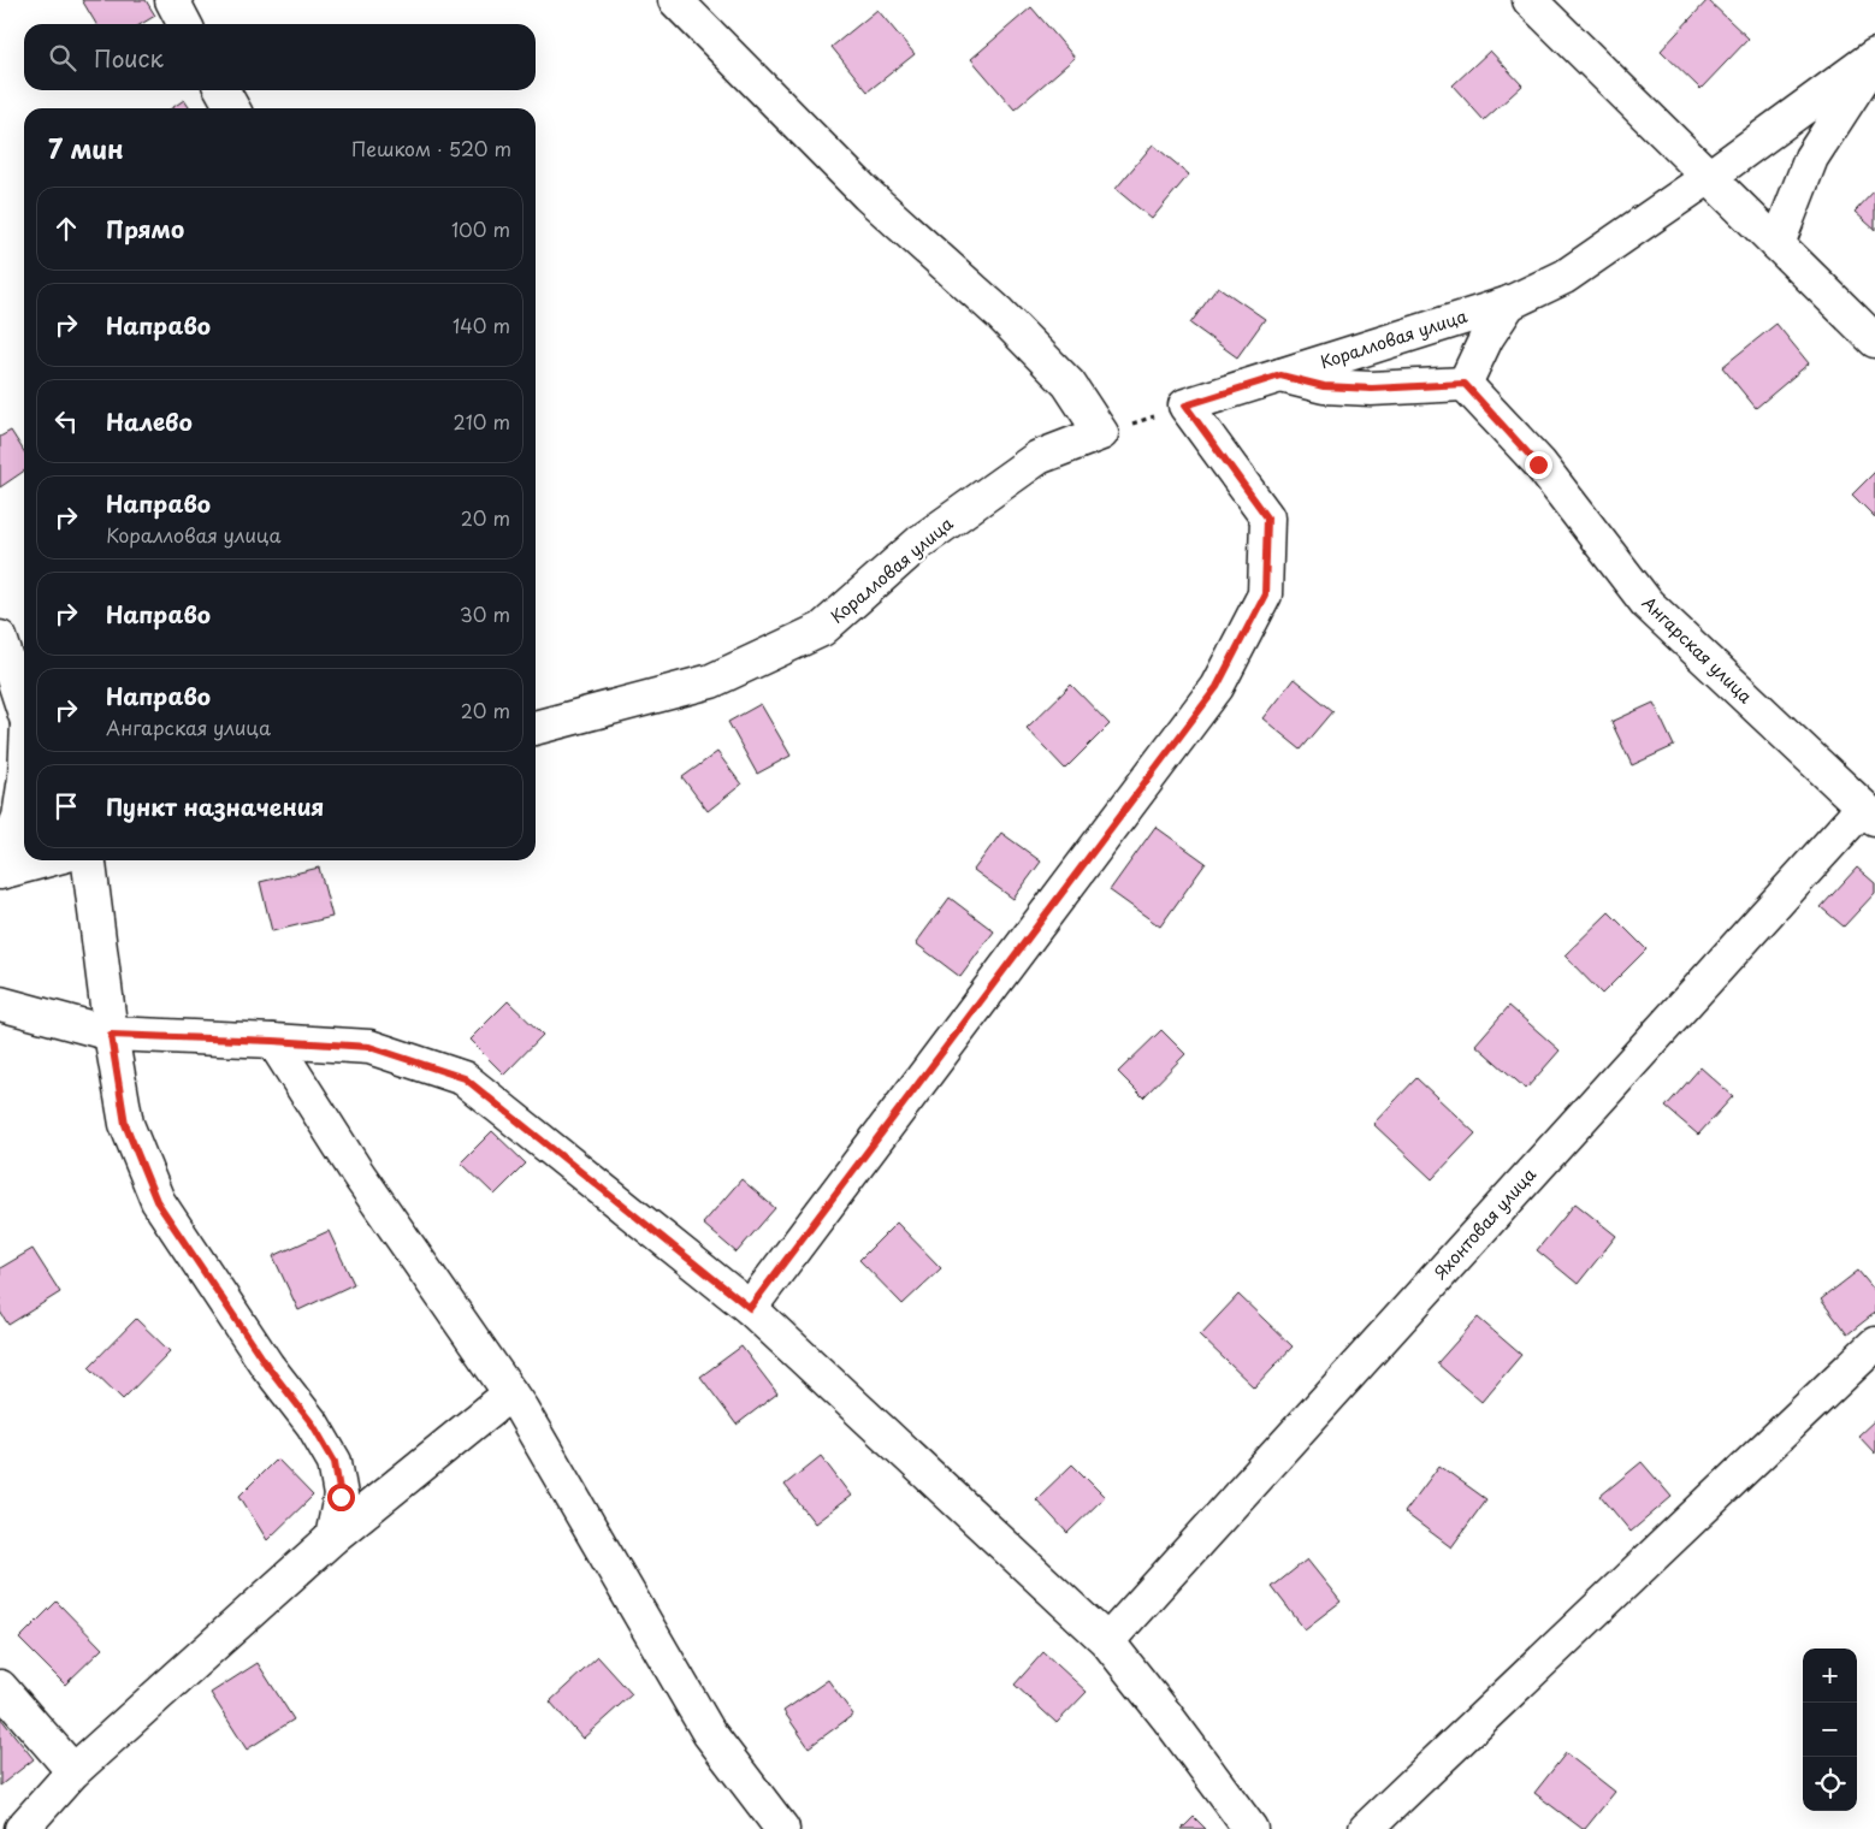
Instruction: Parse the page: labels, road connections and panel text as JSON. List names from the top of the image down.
{
  "streets": {
    "street": ["Коралловая улица", "Ангарская улица", "Яхонтовая улица"]
  },
  "crossings": [
    ["Ангарская улица", "Яхонтовая улица"]
  ],
  "page": {
    "search": "Поиск",
    "heading": ["7 мин", "Пешком · 520 m"],
    "list": [
      ["Прямо", "100 m"],
      ["Направо", "140 m"],
      ["Налево", "210 m"],
      ["Направо", "Коралловая улица", "20 m"],
      ["Направо", "30 m"],
      ["Направо", "Ангарская улица", "20 m"],
      "Пункт назначения"
    ],
    "map_buttons": ["+", "−"]
  }
}
